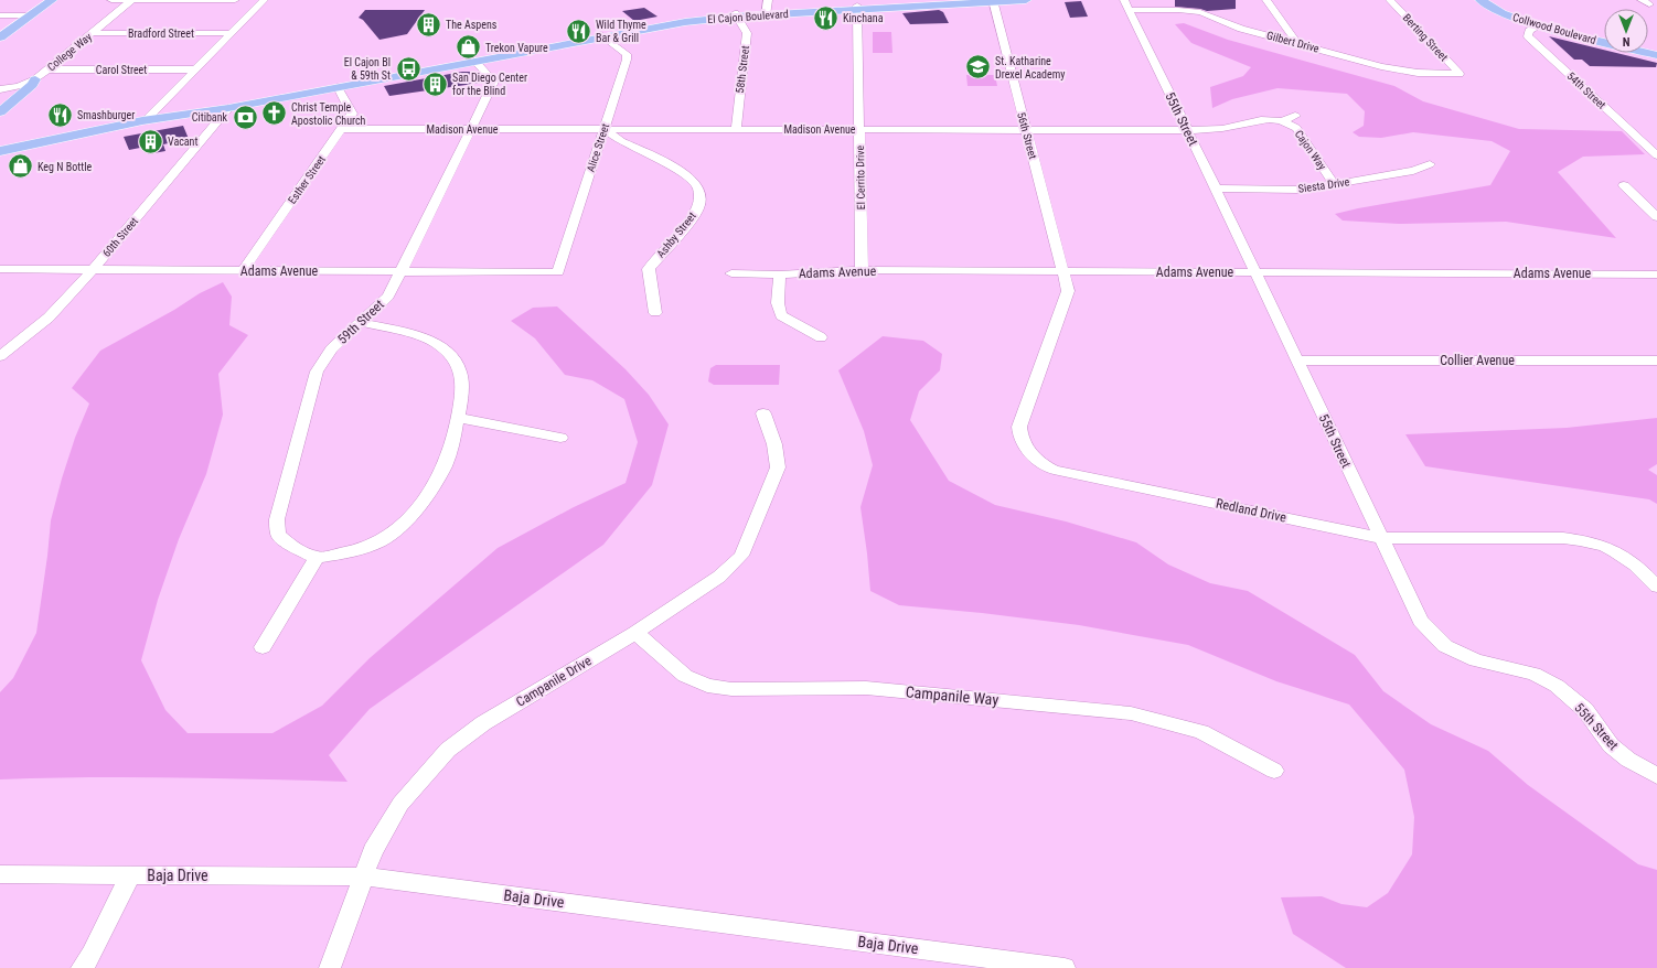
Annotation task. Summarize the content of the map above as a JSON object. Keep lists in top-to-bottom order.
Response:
{
  "streets": {
    "main road": ["El Cajon Boulevard", "Collwood Boulevard"],
    "street": [
      "Bradford Street",
      "Berting Street",
      "Gilbert Drive",
      "College Way",
      "Carol Street",
      "58th Street",
      "54th Street",
      "55th Street",
      "Madison Avenue",
      "56th Street",
      "Alice Street",
      "Cajon Way",
      "El Cerrito Drive",
      "Esther Street",
      "Siesta Drive",
      "Ashby Street",
      "60th Street",
      "Adams Avenue",
      "59th Street",
      "Collier Avenue",
      "Redland Drive",
      "Campanile Drive",
      "Campanile Way",
      "Baja Drive"
    ]
  },
  "crossings": [
    ["El Cajon Boulevard", "58th Street"],
    ["El Cajon Boulevard", "56th Street"],
    ["El Cajon Boulevard", "Alice Street"],
    ["El Cajon Boulevard", "El Cerrito Drive"],
    ["El Cajon Boulevard", "Esther Street"],
    ["El Cajon Boulevard", "60th Street"],
    ["El Cajon Boulevard", "59th Street"],
    ["Collwood Boulevard", "54th Street"],
    ["Bradford Street", "College Way"],
    ["Berting Street", "Gilbert Drive"],
    ["Gilbert Drive", "55th Street"],
    ["College Way", "Carol Street"],
    ["58th Street", "Madison Avenue"],
    ["55th Street", "Madison Avenue"],
    ["55th Street", "Siesta Drive"],
    ["55th Street", "Adams Avenue"],
    ["55th Street", "Collier Avenue"],
    ["55th Street", "Redland Drive"],
    ["Madison Avenue", "56th Street"],
    ["Madison Avenue", "Alice Street"],
    ["Madison Avenue", "Cajon Way"],
    ["Madison Avenue", "El Cerrito Drive"],
    ["Madison Avenue", "Esther Street"],
    ["Madison Avenue", "Ashby Street"],
    ["Madison Avenue", "59th Street"],
    ["56th Street", "Adams Avenue"],
    ["56th Street", "Redland Drive"],
    ["Alice Street", "Ashby Street"],
    ["Alice Street", "Adams Avenue"],
    ["Cajon Way", "Siesta Drive"],
    ["El Cerrito Drive", "Adams Avenue"],
    ["Esther Street", "Adams Avenue"],
    ["60th Street", "Adams Avenue"],
    ["Adams Avenue", "59th Street"],
    ["Adams Avenue", "Redland Drive"],
    ["Campanile Drive", "Campanile Way"],
    ["Campanile Drive", "Baja Drive"]
  ],
  "places": {
    "restaurant": ["Kinchana", "Wild Thyme Bar & Grill", "Smashburger"],
    "building": ["The Aspens", "San Diego Center for the Blind", "Vacant"],
    "shop": ["Trekon Vapure", "Keg N Bottle"],
    "school or university": ["St. Katharine Drexel Academy"],
    "bus stop": ["El Cajon Bl & 59th St"],
    "church": ["Christ Temple Apostolic Church"],
    "bank": ["Citibank"]
  },
  "north": "bottom"
}
